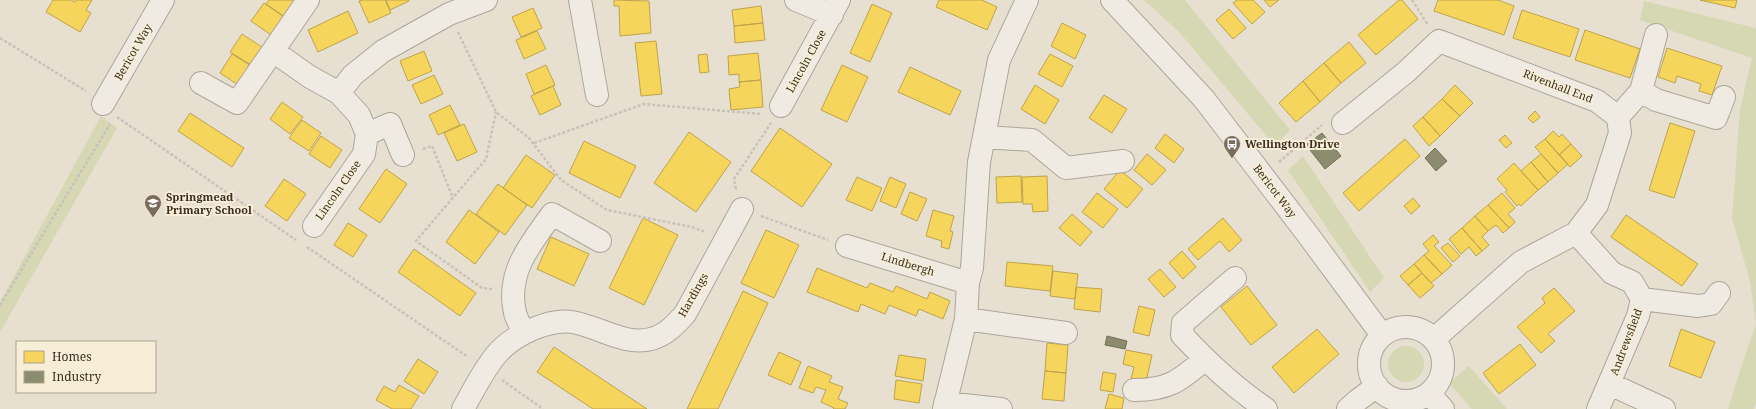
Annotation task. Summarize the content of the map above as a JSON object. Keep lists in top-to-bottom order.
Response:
{
  "streets": {
    "street": [
      "Bericot Way",
      "Lincoln Close",
      "Rivenhall End",
      "Lindbergh",
      "Hardings",
      "Andrewsfield"
    ]
  },
  "places": {
    "bus stop": ["Wellington Drive"],
    "school or university": ["Springmead Primary School"]
  },
  "legend": ["Homes", "Industry"]
}
